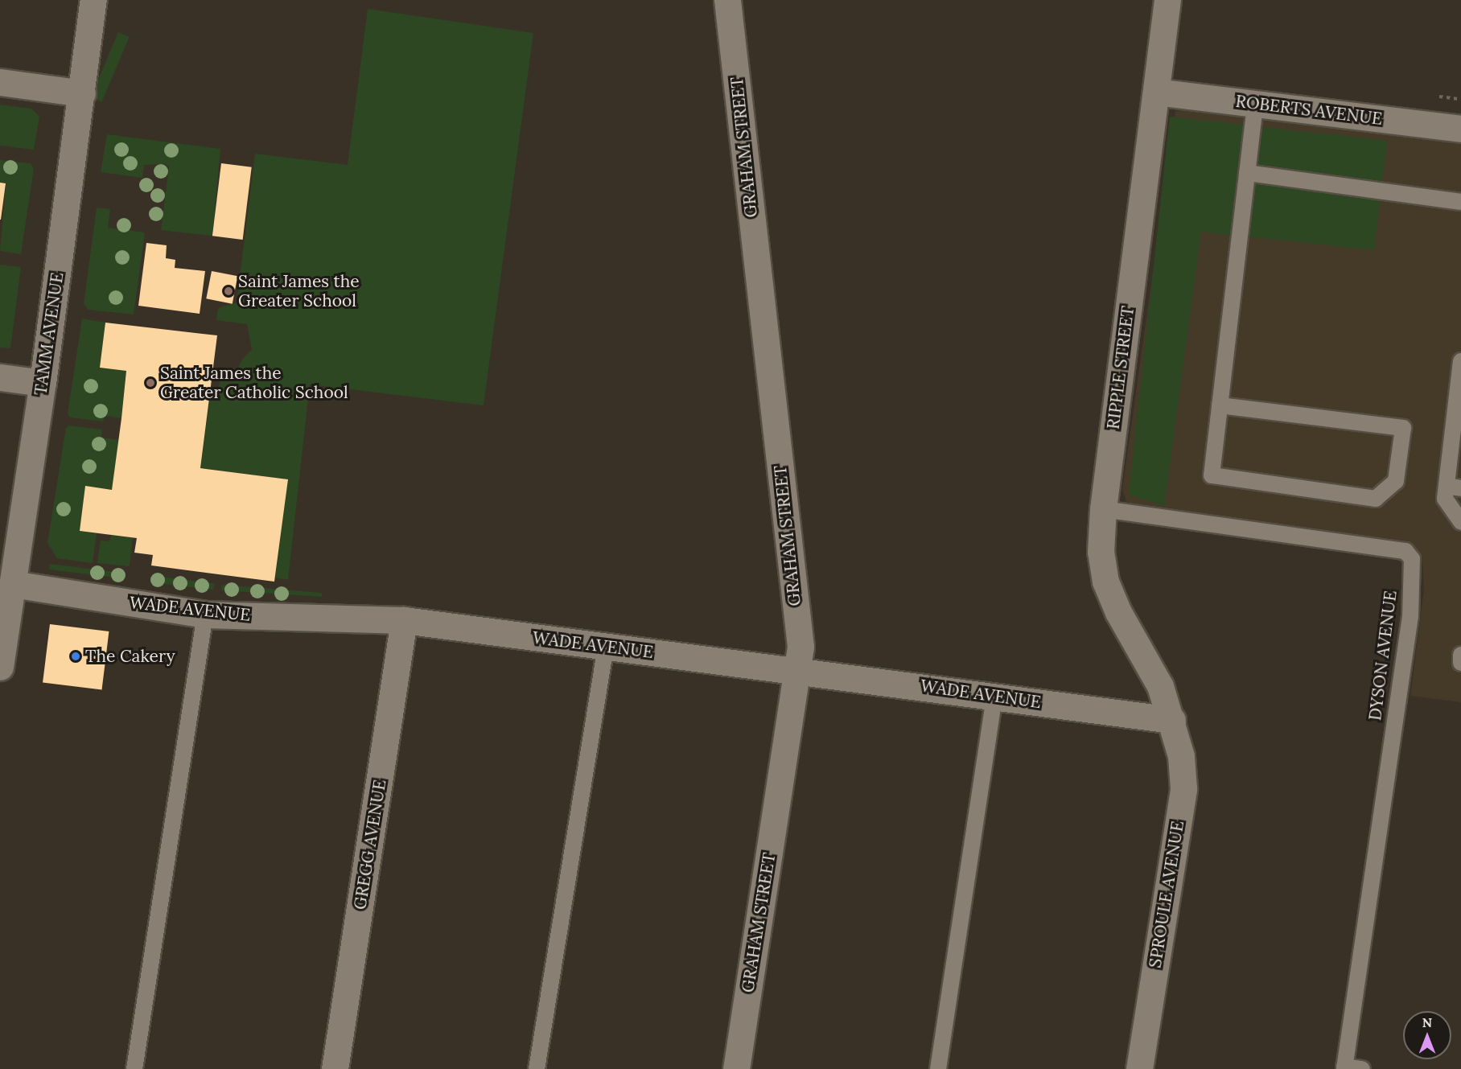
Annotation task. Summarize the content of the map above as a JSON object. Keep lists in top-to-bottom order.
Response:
{
  "streets": {
    "street": [
      "ROBERTS AVENUE",
      "GRAHAM STREET",
      "TAMM AVENUE",
      "RIPPLE STREET",
      "WADE AVENUE",
      "GREGG AVENUE",
      "SPROULE AVENUE"
    ],
    "lane": ["DYSON AVENUE"]
  },
  "crossings": [
    ["ROBERTS AVENUE", "RIPPLE STREET"],
    ["GRAHAM STREET", "WADE AVENUE"],
    ["TAMM AVENUE", "WADE AVENUE"],
    ["RIPPLE STREET", "WADE AVENUE"],
    ["RIPPLE STREET", "DYSON AVENUE"],
    ["RIPPLE STREET", "SPROULE AVENUE"],
    ["WADE AVENUE", "GREGG AVENUE"],
    ["WADE AVENUE", "SPROULE AVENUE"]
  ],
  "places": ["Saint James the Greater School", "Saint James the Greater Catholic School", "The Cakery"],
  "north": "top"
}
